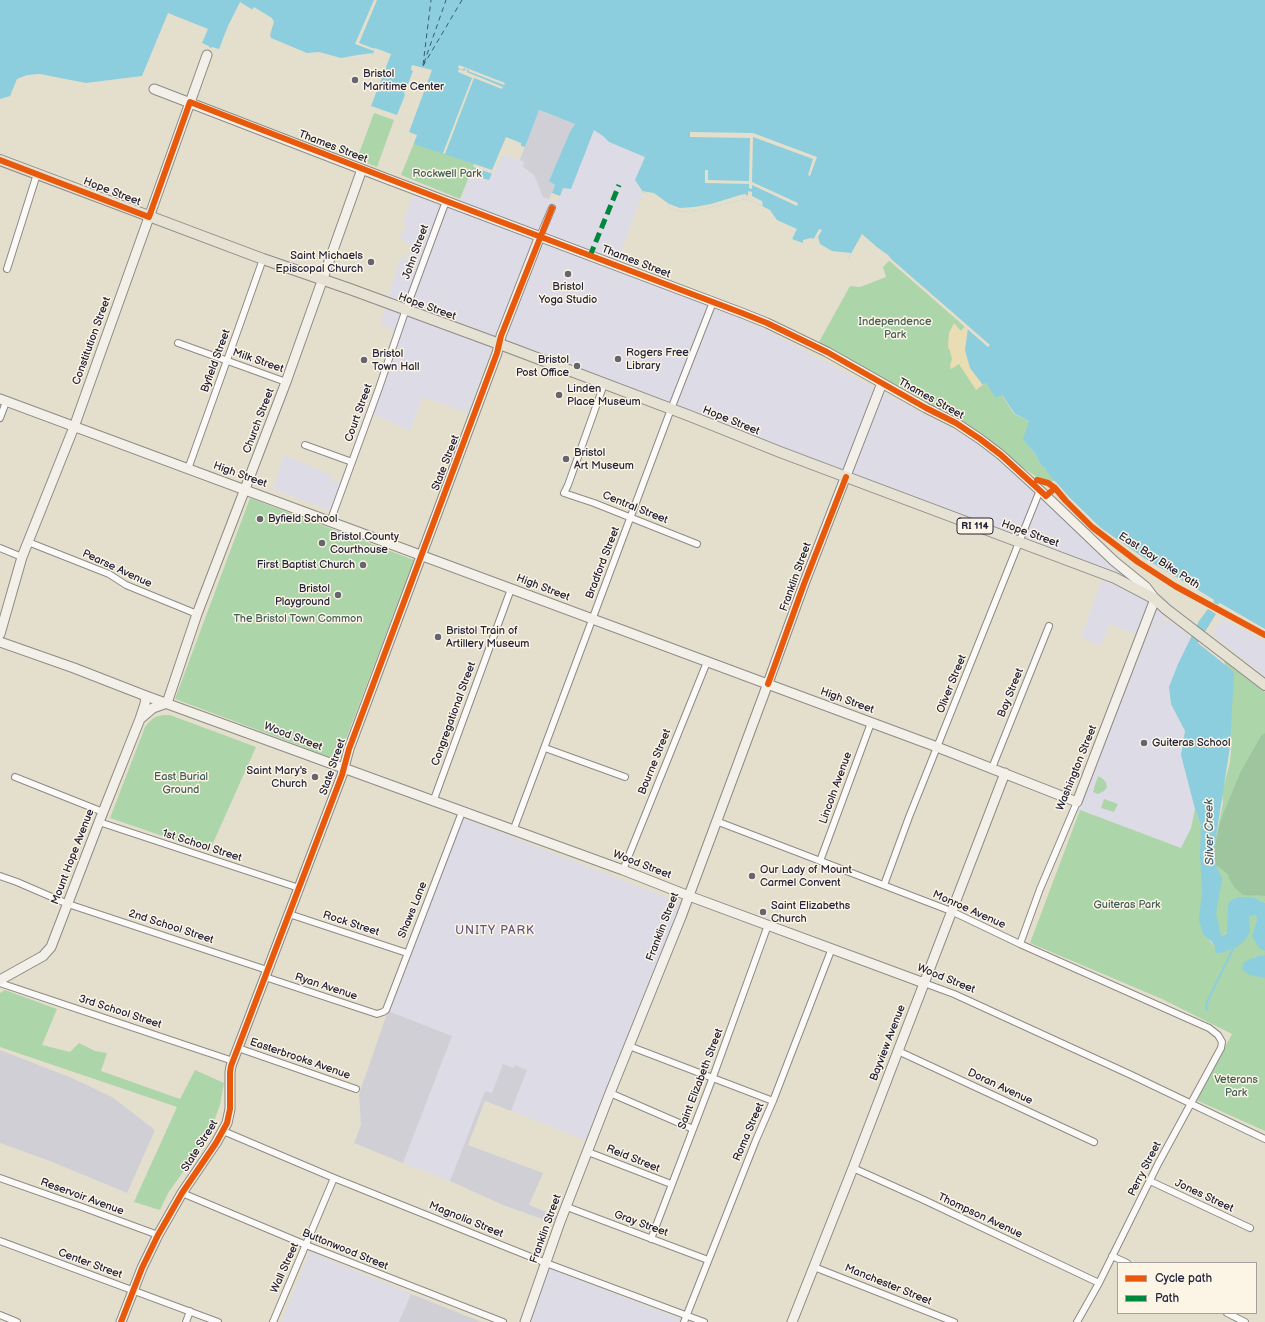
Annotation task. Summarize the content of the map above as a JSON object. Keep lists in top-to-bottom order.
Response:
{
  "streets": {
    "main road": ["Hope Street", "RI 114"],
    "street": [
      "Thames Street",
      "John Street",
      "Constitution Street",
      "Byfield Street",
      "Milk Street",
      "Court Street",
      "Church Street",
      "State Street",
      "High Street",
      "Central Street",
      "Bradford Street",
      "Pearse Avenue",
      "Franklin Street",
      "Oliver Street",
      "Bay Street",
      "Congregational Street",
      "Wood Street",
      "Bourne Street",
      "Washington Street",
      "Lincoln Avenue",
      "1st School Street",
      "Mount Hope Avenue",
      "Shaws Lane",
      "Monroe Avenue",
      "Rock Street",
      "2nd School Street",
      "Ryan Avenue",
      "3rd School Street",
      "Bayview Avenue",
      "Easterbrooks Avenue",
      "Saint Elizabeth Street",
      "Doran Avenue",
      "Roma Street",
      "Reid Street",
      "Perry Street",
      "Jones Street",
      "Reservoir Avenue",
      "Thompson Avenue",
      "Magnolia Street",
      "Gray Street",
      "Buttonwood Street",
      "Center Street",
      "Wall Street",
      "Manchester Street"
    ],
    "cycle path": ["East Bay Bike Path"]
  },
  "crossings": [
    ["Thames Street", "Hope Street"],
    ["Thames Street", "John Street"],
    ["Thames Street", "Constitution Street"],
    ["Thames Street", "Church Street"],
    ["Thames Street", "State Street"],
    ["Thames Street", "Bradford Street"],
    ["Thames Street", "Franklin Street"],
    ["Thames Street", "Oliver Street"],
    ["Thames Street", "Washington Street"],
    ["Hope Street", "John Street"],
    ["Hope Street", "Constitution Street"],
    ["Hope Street", "Byfield Street"],
    ["Hope Street", "Court Street"],
    ["Hope Street", "Church Street"],
    ["Hope Street", "State Street"],
    ["Hope Street", "Central Street"],
    ["Hope Street", "Bradford Street"],
    ["Hope Street", "Franklin Street"],
    ["Hope Street", "Oliver Street"],
    ["Hope Street", "Washington Street"],
    ["John Street", "Court Street"],
    ["Constitution Street", "High Street"],
    ["Constitution Street", "Pearse Avenue"],
    ["Byfield Street", "Milk Street"],
    ["Byfield Street", "High Street"],
    ["Milk Street", "Church Street"],
    ["Court Street", "High Street"],
    ["Church Street", "High Street"],
    ["Church Street", "Pearse Avenue"],
    ["Church Street", "Wood Street"],
    ["State Street", "High Street"],
    ["State Street", "Wood Street"],
    ["State Street", "1st School Street"],
    ["State Street", "Rock Street"],
    ["State Street", "2nd School Street"],
    ["State Street", "Ryan Avenue"],
    ["State Street", "3rd School Street"],
    ["State Street", "Easterbrooks Avenue"],
    ["State Street", "Reservoir Avenue"],
    ["State Street", "Magnolia Street"],
    ["State Street", "Buttonwood Street"],
    ["State Street", "Center Street"],
    ["High Street", "Bradford Street"],
    ["High Street", "Franklin Street"],
    ["High Street", "Oliver Street"],
    ["High Street", "Bay Street"],
    ["High Street", "Congregational Street"],
    ["High Street", "Bourne Street"],
    ["High Street", "Washington Street"],
    ["High Street", "Lincoln Avenue"],
    ["High Street", "Bayview Avenue"],
    ["Central Street", "Bradford Street"],
    ["Bradford Street", "Wood Street"],
    ["Franklin Street", "Wood Street"],
    ["Franklin Street", "Monroe Avenue"],
    ["Franklin Street", "Reid Street"],
    ["Franklin Street", "Magnolia Street"],
    ["Franklin Street", "Gray Street"],
    ["Oliver Street", "Monroe Avenue"],
    ["Congregational Street", "Wood Street"],
    ["Wood Street", "Bourne Street"],
    ["Wood Street", "Mount Hope Avenue"],
    ["Wood Street", "Shaws Lane"],
    ["Wood Street", "Bayview Avenue"],
    ["Wood Street", "Saint Elizabeth Street"],
    ["Wood Street", "Roma Street"],
    ["Wood Street", "Perry Street"],
    ["Washington Street", "Monroe Avenue"],
    ["Lincoln Avenue", "Monroe Avenue"],
    ["1st School Street", "Mount Hope Avenue"],
    ["Mount Hope Avenue", "2nd School Street"],
    ["Shaws Lane", "Rock Street"],
    ["Shaws Lane", "Ryan Avenue"],
    ["Monroe Avenue", "Bayview Avenue"],
    ["Monroe Avenue", "Perry Street"],
    ["2nd School Street", "Ryan Avenue"],
    ["Bayview Avenue", "Doran Avenue"],
    ["Bayview Avenue", "Thompson Avenue"],
    ["Bayview Avenue", "Manchester Street"],
    ["Saint Elizabeth Street", "Reid Street"],
    ["Saint Elizabeth Street", "Gray Street"],
    ["Roma Street", "Magnolia Street"],
    ["Roma Street", "Gray Street"],
    ["Perry Street", "Jones Street"],
    ["Perry Street", "Thompson Avenue"],
    ["Magnolia Street", "Wall Street"],
    ["Buttonwood Street", "Wall Street"]
  ],
  "districts": ["UNITY PARK"],
  "water": ["Silver Creek"],
  "parks": [
    "Rockwell Park",
    "Independence Park",
    "The Bristol Town Common",
    "East Burial Ground",
    "Guiteras Park",
    "Veterans Park"
  ],
  "places": [
    "Bristol Maritime Center",
    "Saint Michaels Episcopal Church",
    "Bristol Yoga Studio",
    "Rogers Free Library",
    "Bristol Town Hall",
    "Bristol Post Office",
    "Linden Place Museum",
    "Bristol Art Museum",
    "Byfield School",
    "Bristol County Courthouse",
    "First Baptist Church",
    "Bristol Playground",
    "Bristol Train of Artillery Museum",
    "Guiteras School",
    "Saint Mary's Church",
    "Our Lady of Mount Carmel Convent",
    "Saint Elizabeths Church"
  ],
  "legend": ["Cycle path", "Path"]
}
